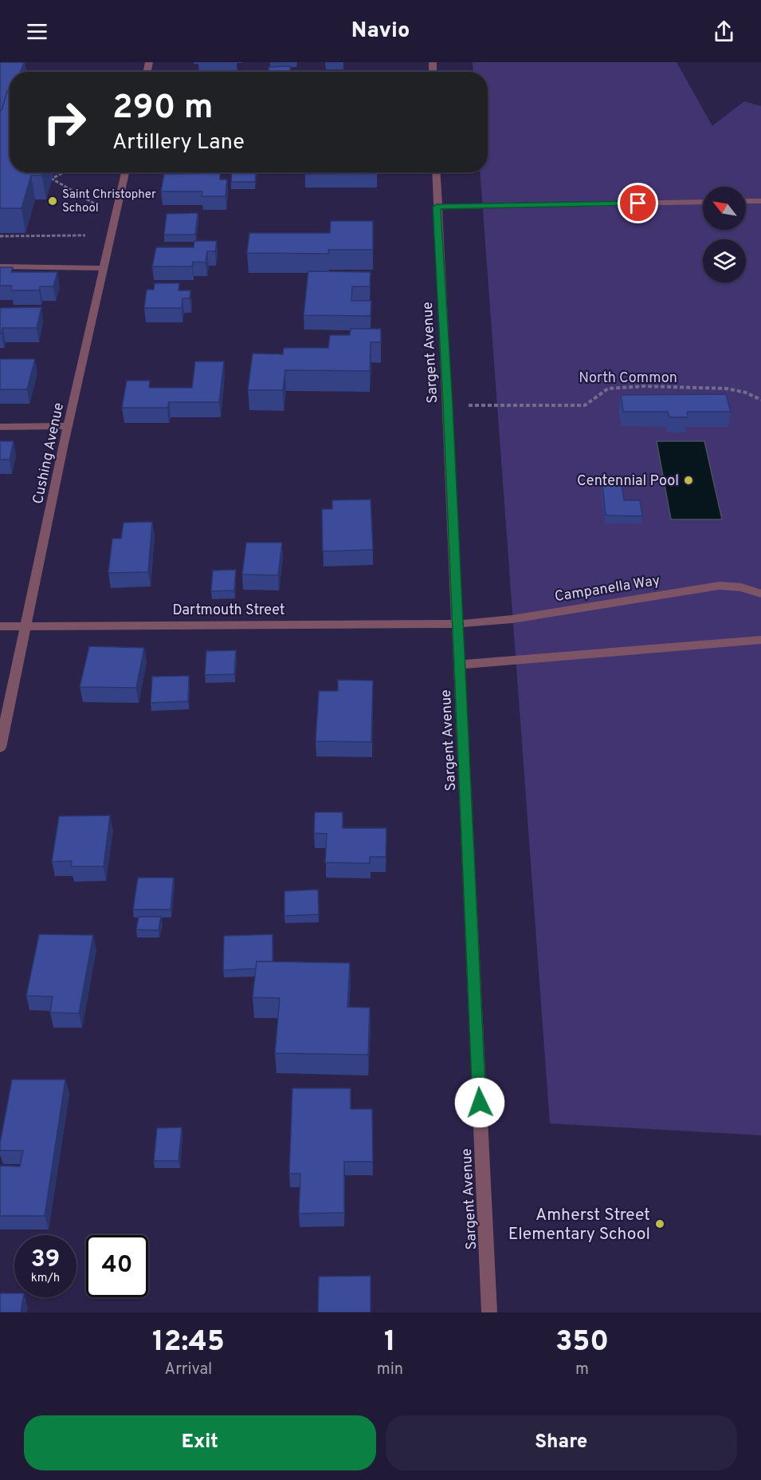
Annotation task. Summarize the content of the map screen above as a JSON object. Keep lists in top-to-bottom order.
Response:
{
  "streets": {
    "street": [
      "Sargent Avenue",
      "Cushing Avenue",
      "Campanella Way",
      "Dartmouth Street"
    ]
  },
  "crossings": [
    ["Sargent Avenue", "Campanella Way"],
    ["Sargent Avenue", "Dartmouth Street"],
    ["Cushing Avenue", "Dartmouth Street"],
    ["Campanella Way", "Dartmouth Street"]
  ],
  "parks": ["North Common"],
  "places": ["Saint Christopher School", "Centennial Pool", "Amherst Street Elementary School"],
  "north": "top left",
  "page": {
    "header": "Navio",
    "turn": ["290 m", "Artillery Lane"],
    "speed": "39 km/h",
    "limit": "40",
    "eta": [
      "12:45",
      "Arrival",
      "1",
      "min",
      "350",
      "m"
    ],
    "buttons": ["Exit", "Share"]
  }
}
